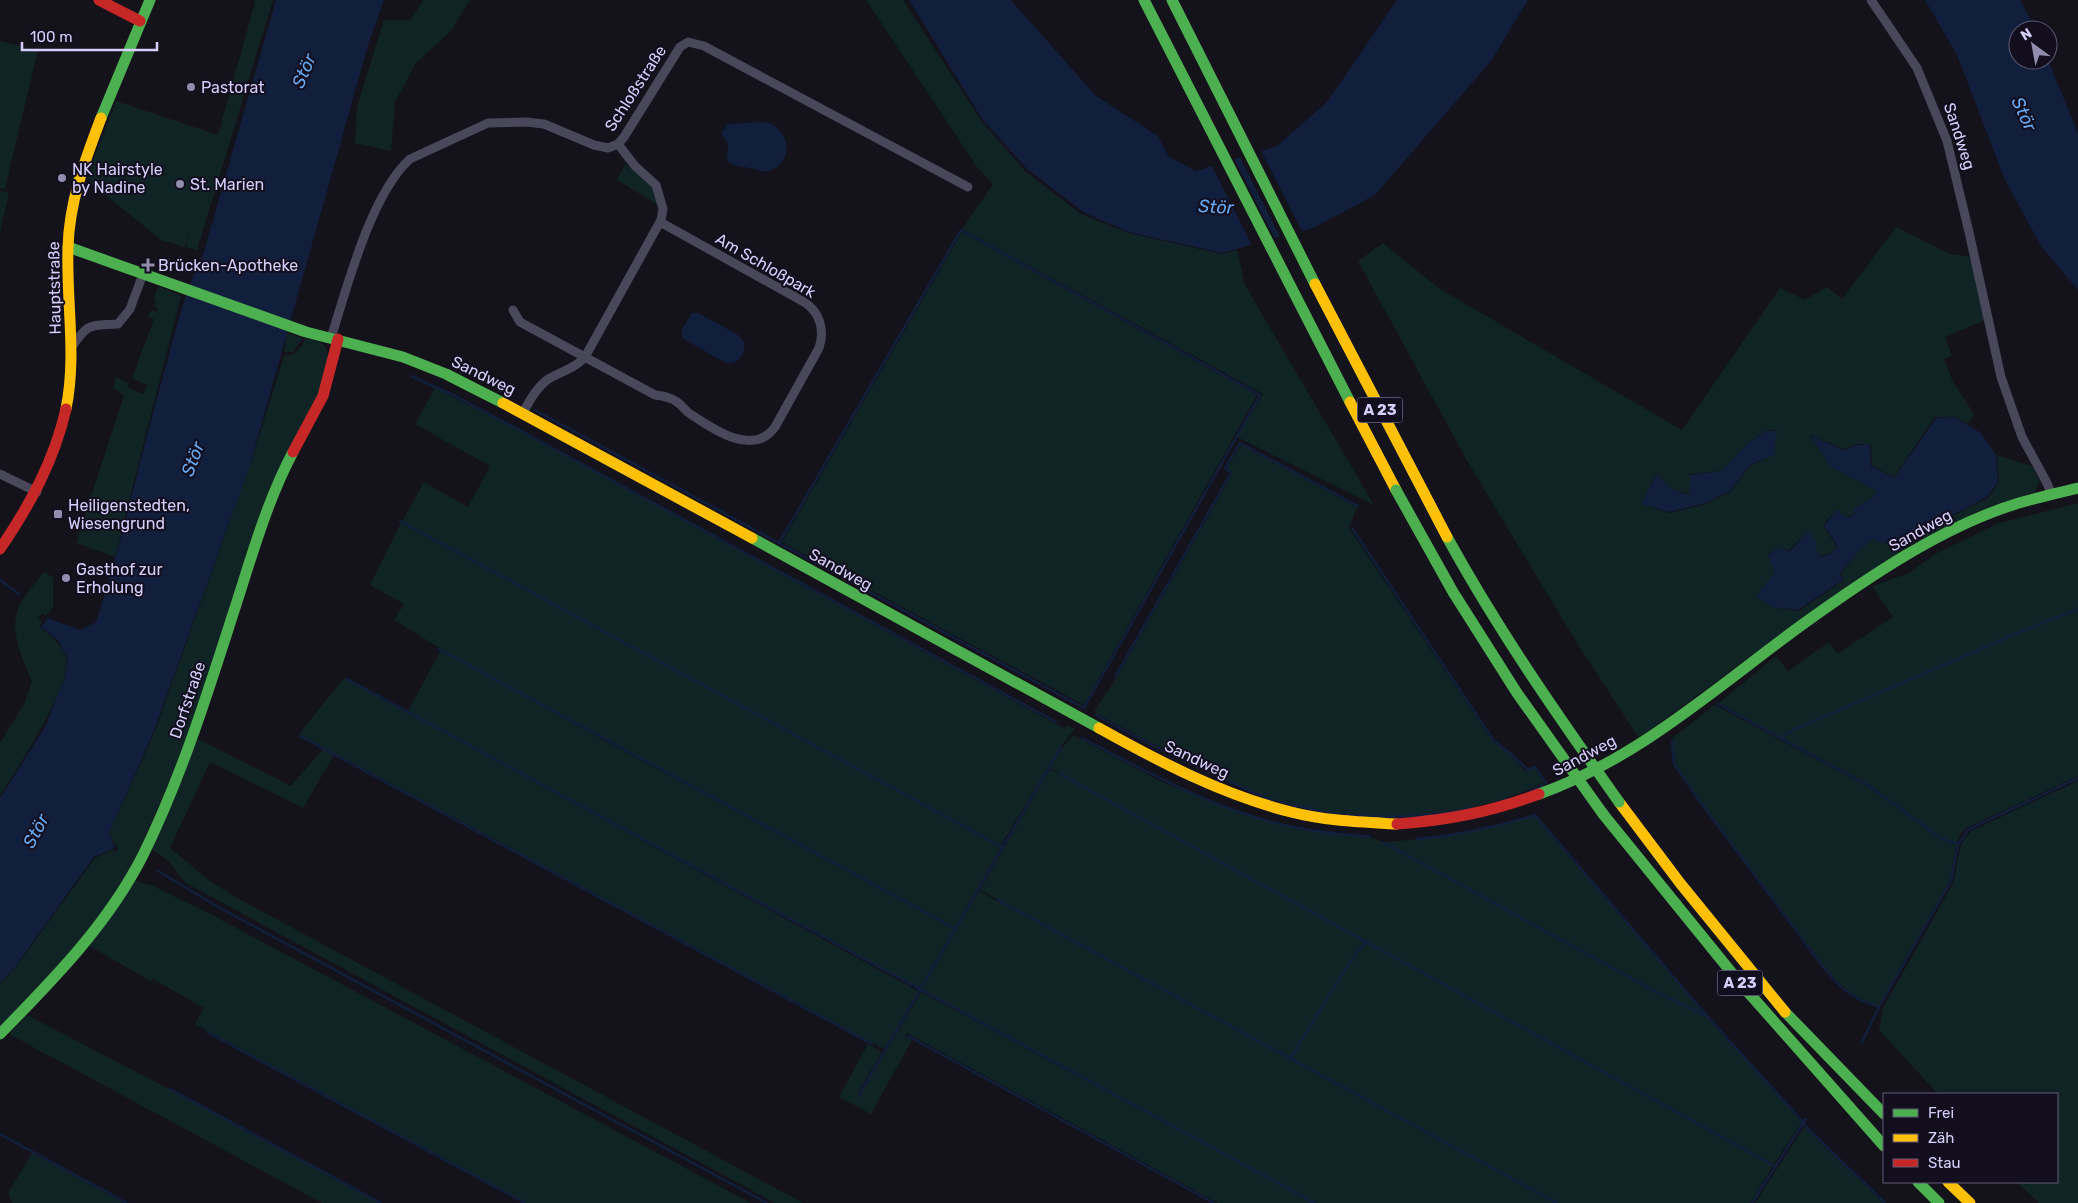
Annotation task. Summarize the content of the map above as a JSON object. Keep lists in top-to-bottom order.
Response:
{
  "streets": {
    "main road": [
      "Sandweg",
      "Hauptstraße",
      "A 23",
      "Dorfstraße"
    ],
    "street": ["Schloßstraße", "Am Schloßpark"]
  },
  "crossings": [
    ["Schloßstraße", "Sandweg"],
    ["Schloßstraße", "Dorfstraße"],
    ["Sandweg", "Hauptstraße"],
    ["Sandweg", "Dorfstraße"]
  ],
  "water": ["Stör"],
  "places": {
    "other": [
      "Pastorat",
      "NK Hairstyle by Nadine",
      "St. Marien",
      "Gasthof zur Erholung"
    ],
    "health": ["Brücken-Apotheke"],
    "transit": ["Heiligenstedten, Wiesengrund"]
  },
  "legend": ["Frei", "Zäh", "Stau"],
  "scale_bar": "100 m",
  "north": "top left"
}
